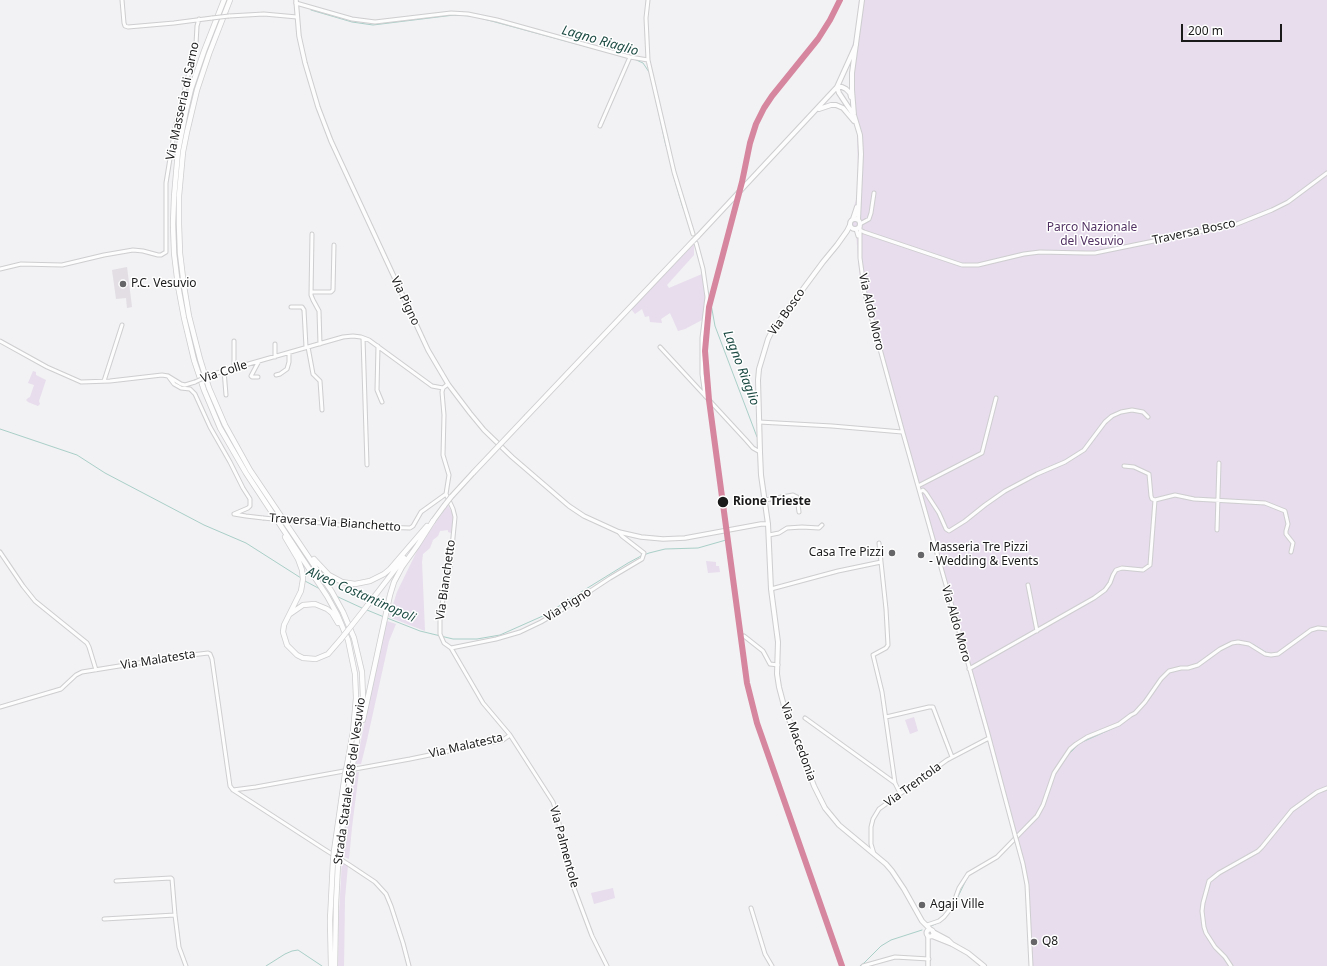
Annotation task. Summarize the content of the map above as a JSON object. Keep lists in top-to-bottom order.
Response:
{
  "streets": {
    "highway": ["Strada Statale 268 del Vesuvio"],
    "main road": ["Via Bosco", "Via Macedonia"],
    "street": [
      "Via Masseria di Sarno",
      "Traversa Bosco",
      "Via Pigno",
      "Via Aldo Moro",
      "Via Colle",
      "Traversa Via Bianchetto",
      "Via Bianchetto",
      "Via Malatesta",
      "Via Trentola",
      "Via Palmentole"
    ]
  },
  "crossings": [
    ["Traversa Bosco", "Via Bosco"],
    ["Traversa Bosco", "Via Aldo Moro"],
    ["Via Pigno", "Via Bosco"],
    ["Via Pigno", "Via Bianchetto"],
    ["Via Pigno", "Via Macedonia"],
    ["Via Bosco", "Via Aldo Moro"],
    ["Via Bosco", "Via Macedonia"],
    ["Via Aldo Moro", "Via Trentola"],
    ["Via Colle", "Traversa Via Bianchetto"],
    ["Via Colle", "Via Bianchetto"],
    ["Traversa Via Bianchetto", "Via Bianchetto"],
    ["Via Bianchetto", "Via Malatesta"],
    ["Via Bianchetto", "Via Palmentole"],
    ["Via Malatesta", "Via Palmentole"],
    ["Via Macedonia", "Via Trentola"]
  ],
  "water": ["Lagno Riaglio", "Alveo Costantinopoli"],
  "parks": ["Parco Nazionale del Vesuvio"],
  "places": [
    "P.C. Vesuvio",
    "Rione Trieste",
    "Casa Tre Pizzi",
    "Masseria Tre Pizzi - Wedding & Events",
    "Agaji Ville",
    "Q8"
  ],
  "scale_bar": "200 m"
}
